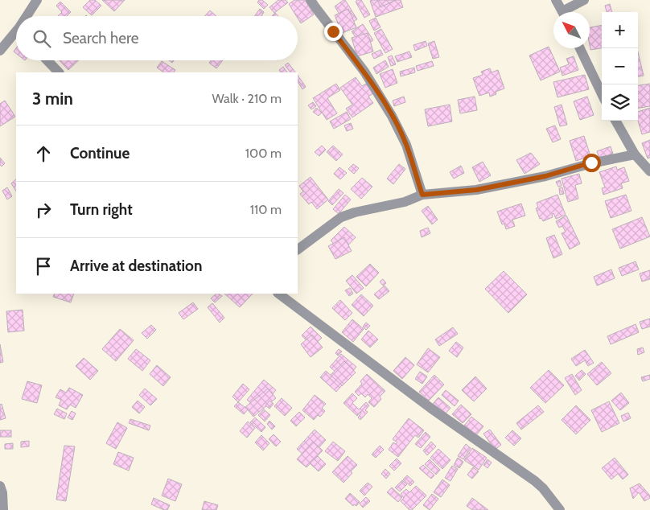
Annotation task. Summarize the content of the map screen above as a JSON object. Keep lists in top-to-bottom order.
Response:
{
  "north": "top left",
  "page": {
    "map_buttons": ["+", "−"],
    "search": "Search here",
    "heading": ["3 min", "Walk · 210 m"],
    "list": [
      ["Continue", "100 m"],
      ["Turn right", "110 m"],
      "Arrive at destination"
    ]
  }
}
